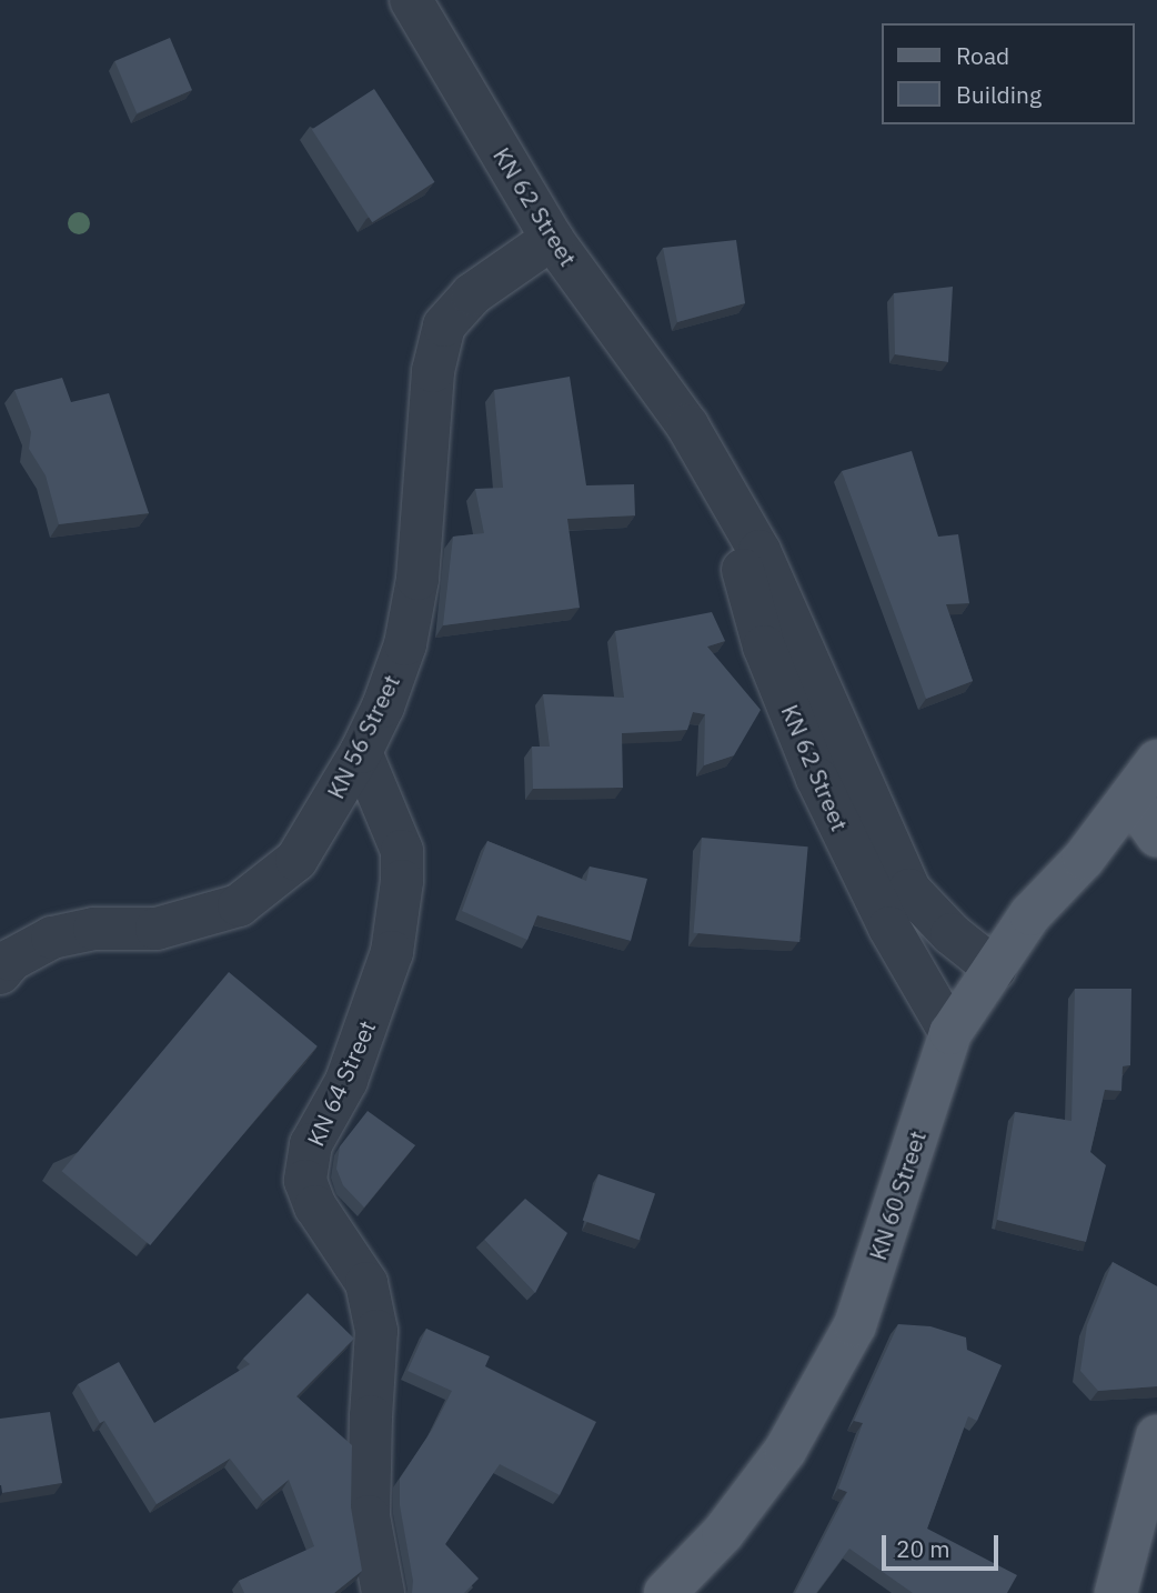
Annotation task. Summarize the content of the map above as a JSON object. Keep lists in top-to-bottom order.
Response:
{
  "streets": {
    "main road": ["KN 60 Street"],
    "street": ["KN 62 Street", "KN 56 Street", "KN 64 Street"]
  },
  "crossings": [
    ["KN 62 Street", "KN 56 Street"],
    ["KN 62 Street", "KN 60 Street"],
    ["KN 56 Street", "KN 64 Street"]
  ],
  "legend": ["Road", "Building"],
  "scale_bar": "20 m"
}
